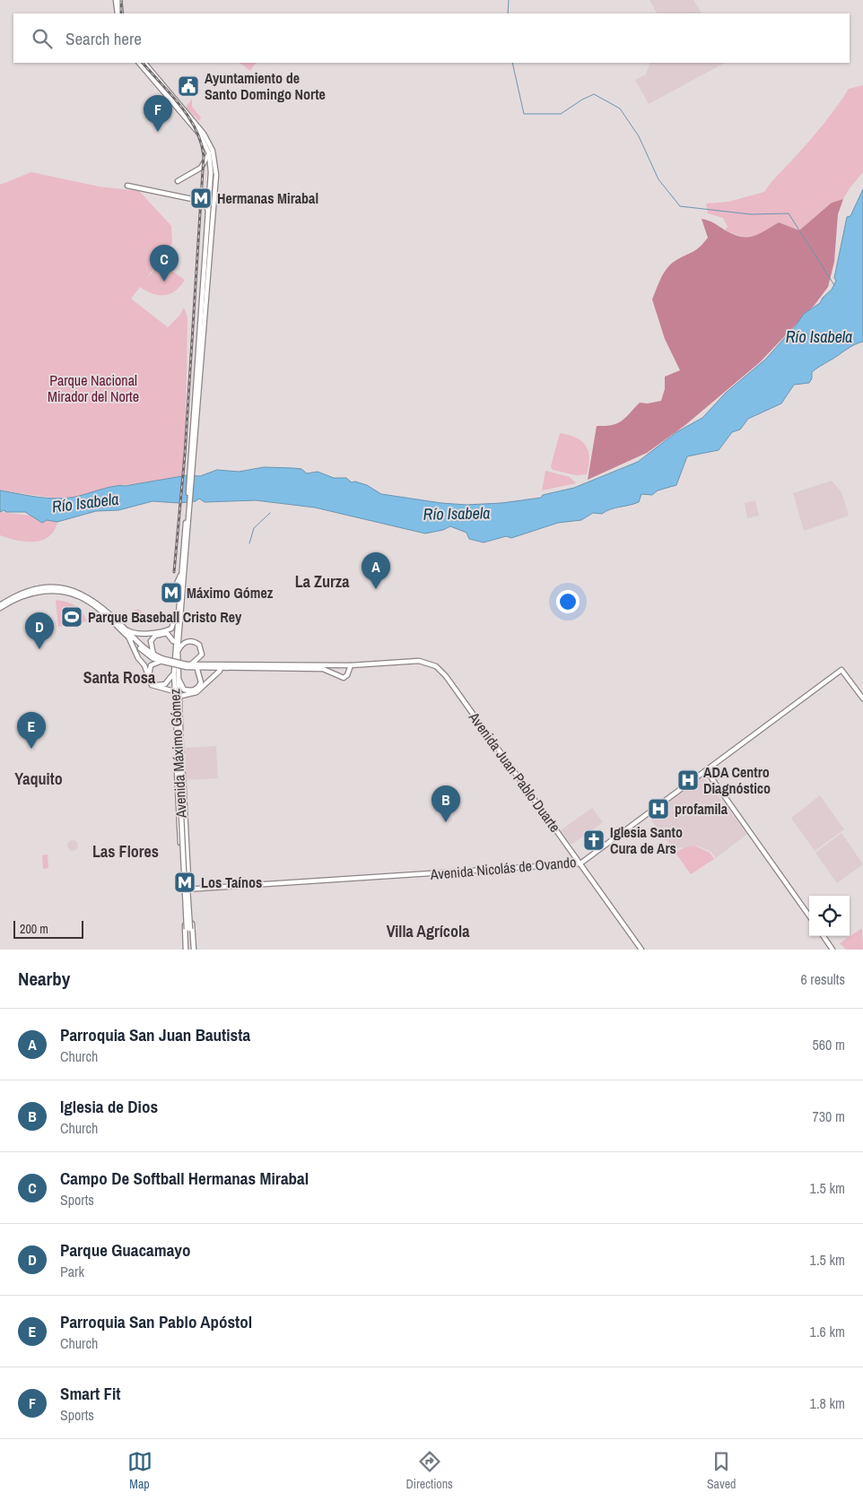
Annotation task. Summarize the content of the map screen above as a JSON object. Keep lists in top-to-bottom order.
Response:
{
  "streets": {
    "main road": ["Avenida Máximo Gómez", "Avenida Juan Pablo Duarte", "Avenida Nicolás de Ovando"]
  },
  "crossings": [
    ["Avenida Juan Pablo Duarte", "Avenida Nicolás de Ovando"]
  ],
  "districts": [
    "La Zurza",
    "Santa Rosa",
    "Yaquito",
    "Las Flores",
    "Villa Agrícola"
  ],
  "water": ["Río Isabela"],
  "parks": ["Parque Nacional Mirador del Norte"],
  "places": {
    "public building": ["Ayuntamiento de Santo Domingo Norte"],
    "metro station": ["Hermanas Mirabal", "Máximo Gómez", "Los Taínos"],
    "sports": ["Parque Baseball Cristo Rey"],
    "hospital": ["ADA Centro Diagnóstico", "profamila"],
    "church": ["Iglesia Santo Cura de Ars"]
  },
  "scale_bar": "200 m",
  "page": {
    "search": "Search here",
    "pins": [
      "F",
      "C",
      "A",
      "D",
      "E",
      "B"
    ],
    "scale": "200 m",
    "heading": ["Nearby", "6 results"],
    "list": [
      {
        "mark": "A",
        "name": "Parroquia San Juan Bautista",
        "note": "Church",
        "value": "560 m"
      },
      {
        "mark": "B",
        "name": "Iglesia de Dios",
        "note": "Church",
        "value": "730 m"
      },
      {
        "mark": "C",
        "name": "Campo De Softball Hermanas Mirabal",
        "note": "Sports",
        "value": "1.5 km"
      },
      {
        "mark": "D",
        "name": "Parque Guacamayo",
        "note": "Park",
        "value": "1.5 km"
      },
      {
        "mark": "E",
        "name": "Parroquia San Pablo Apóstol",
        "note": "Church",
        "value": "1.6 km"
      },
      {
        "mark": "F",
        "name": "Smart Fit",
        "note": "Sports",
        "value": "1.8 km"
      }
    ],
    "nav": ["Map", "Directions", "Saved"]
  }
}
